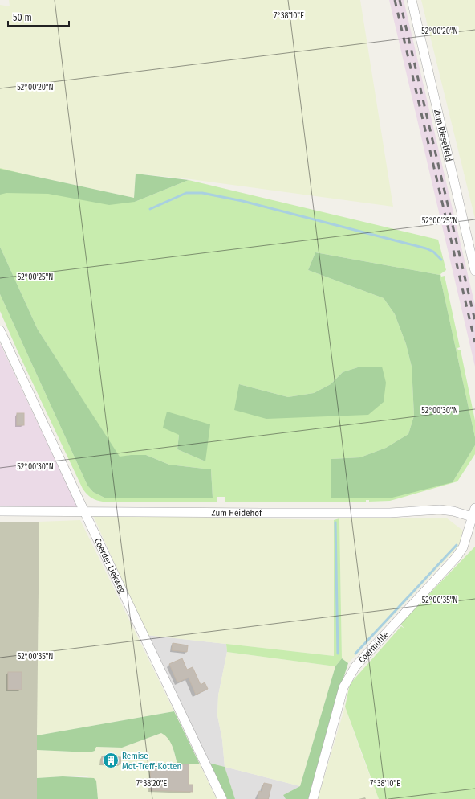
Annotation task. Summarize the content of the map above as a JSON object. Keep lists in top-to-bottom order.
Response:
{
  "streets": {
    "street": [
      "Zum Rieselfeld",
      "Zum Heidehof",
      "Coerder Liekweg",
      "Coermühle"
    ]
  },
  "crossings": [
    ["Zum Heidehof", "Coerder Liekweg"],
    ["Zum Heidehof", "Coermühle"]
  ],
  "places": {
    "building": ["Remise Mot-Treff-Kotten"]
  },
  "scale_bar": "50 m",
  "coordinates": [
    "7°38'10\"E",
    "52°00'20\"N",
    "52°00'25\"N",
    "52°00'30\"N",
    "52°00'35\"N",
    "7°38'20\"E"
  ]
}
